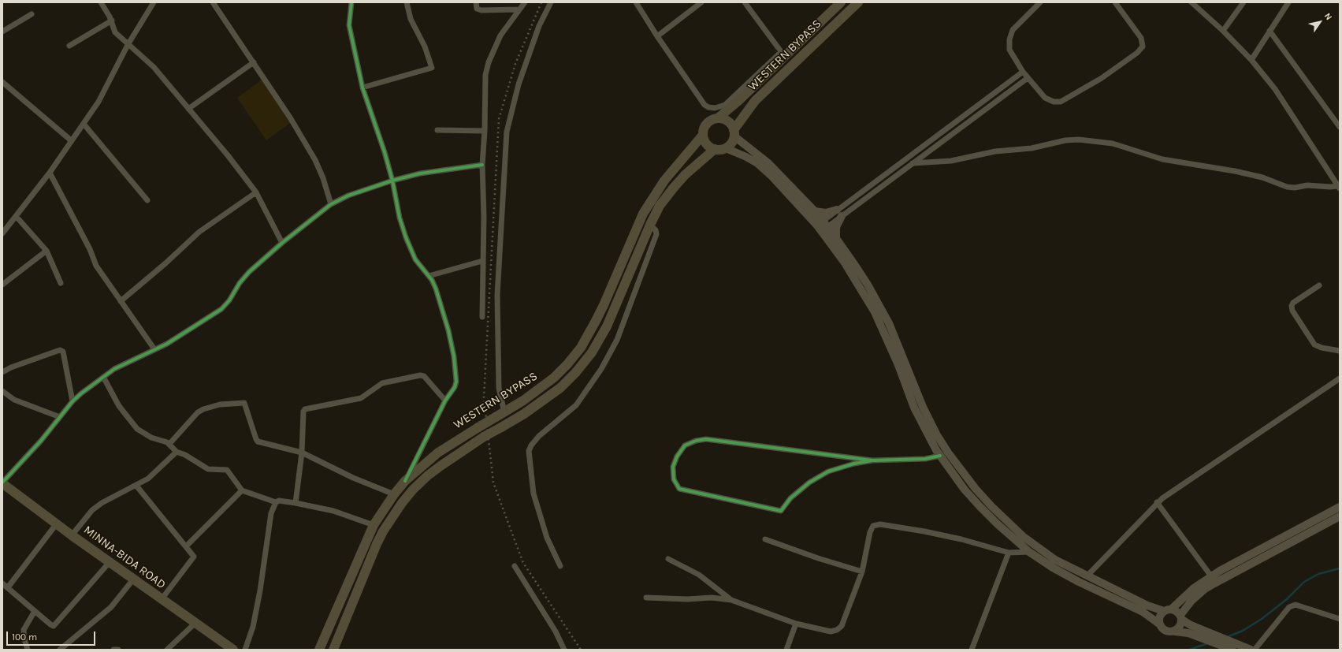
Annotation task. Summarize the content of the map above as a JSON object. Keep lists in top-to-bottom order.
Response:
{
  "streets": {
    "main road": ["WESTERN BYPASS", "MINNA-BIDA ROAD"]
  },
  "scale_bar": "100 m",
  "north": "top right"
}
